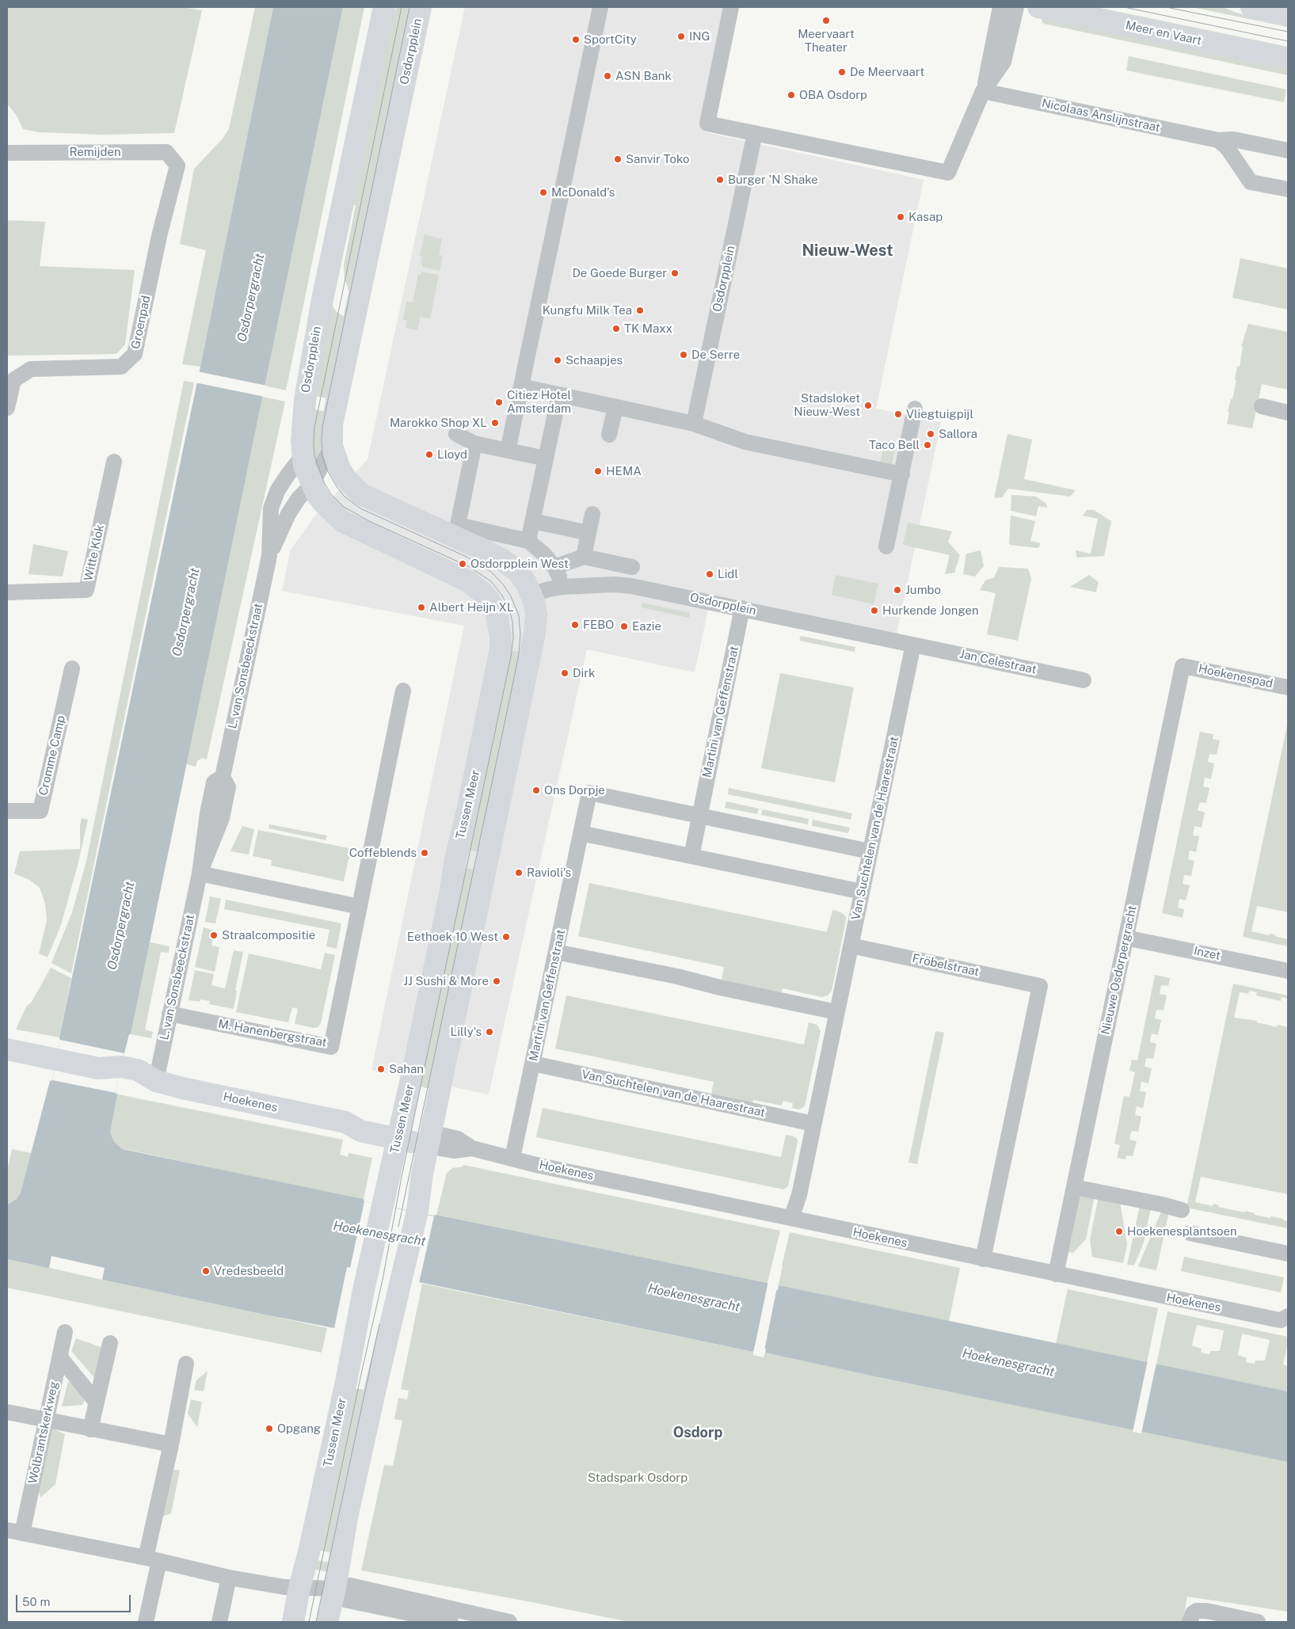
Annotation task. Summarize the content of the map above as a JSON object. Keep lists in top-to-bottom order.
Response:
{
  "streets": {
    "street": [
      "Meer en Vaart",
      "Osdorpplein",
      "Nicolaas Anslijnstraat",
      "Remijden",
      "Groenpad",
      "Witte Klok",
      "Jan Celestraat",
      "L. van Sonsbeeckstraat",
      "Hoekenespad",
      "Martini van Geffenstraat",
      "Cromme Camp",
      "Tussen Meer",
      "Van Suchtelen van de Haarestraat",
      "Inzet",
      "Fröbelstraat",
      "Nieuwe Osdorpergracht",
      "M. Hanenbergstraat",
      "Hoekenes",
      "Wolbrantskerkweg"
    ]
  },
  "crossings": [
    ["Osdorpplein", "Jan Celestraat"],
    ["Osdorpplein", "L. van Sonsbeeckstraat"],
    ["Osdorpplein", "Martini van Geffenstraat"],
    ["Osdorpplein", "Tussen Meer"],
    ["Osdorpplein", "Van Suchtelen van de Haarestraat"],
    ["Remijden", "Groenpad"],
    ["Jan Celestraat", "Van Suchtelen van de Haarestraat"],
    ["L. van Sonsbeeckstraat", "M. Hanenbergstraat"],
    ["L. van Sonsbeeckstraat", "Hoekenes"],
    ["Hoekenespad", "Nieuwe Osdorpergracht"],
    ["Martini van Geffenstraat", "Van Suchtelen van de Haarestraat"],
    ["Martini van Geffenstraat", "Hoekenes"],
    ["Tussen Meer", "Hoekenes"],
    ["Tussen Meer", "Wolbrantskerkweg"],
    ["Van Suchtelen van de Haarestraat", "Fröbelstraat"],
    ["Van Suchtelen van de Haarestraat", "Hoekenes"],
    ["Inzet", "Nieuwe Osdorpergracht"],
    ["Fröbelstraat", "Hoekenes"],
    ["Nieuwe Osdorpergracht", "Hoekenes"]
  ],
  "districts": ["Nieuw-West", "Osdorp"],
  "water": ["Osdorpergracht", "Hoekenesgracht"],
  "parks": ["Stadspark Osdorp"],
  "places": [
    "Meervaart Theater",
    "ING",
    "SportCity",
    "De Meervaart",
    "ASN Bank",
    "OBA Osdorp",
    "Sanvir Toko",
    "Burger 'N Shake",
    "McDonald's",
    "Kasap",
    "De Goede Burger",
    "Kungfu Milk Tea",
    "TK Maxx",
    "De Serre",
    "Schaapjes",
    "Citiez Hotel Amsterdam",
    "Stadsloket Nieuw-West",
    "Vliegtuigpijl",
    "Marokko Shop XL",
    "Sallora",
    "Taco Bell",
    "Lloyd",
    "HEMA",
    "Osdorpplein West",
    "Lidl",
    "Jumbo",
    "Albert Heijn XL",
    "Hurkende Jongen",
    "FEBO",
    "Eazie",
    "Dirk",
    "Ons Dorpje",
    "Coffeblends",
    "Ravioli's",
    "Straalcompositie",
    "Eethoek 10 West",
    "JJ Sushi & More",
    "Lilly's",
    "Sahan",
    "Hoekenesplantsoen",
    "Vredesbeeld",
    "Opgang"
  ],
  "scale_bar": "50 m"
}
